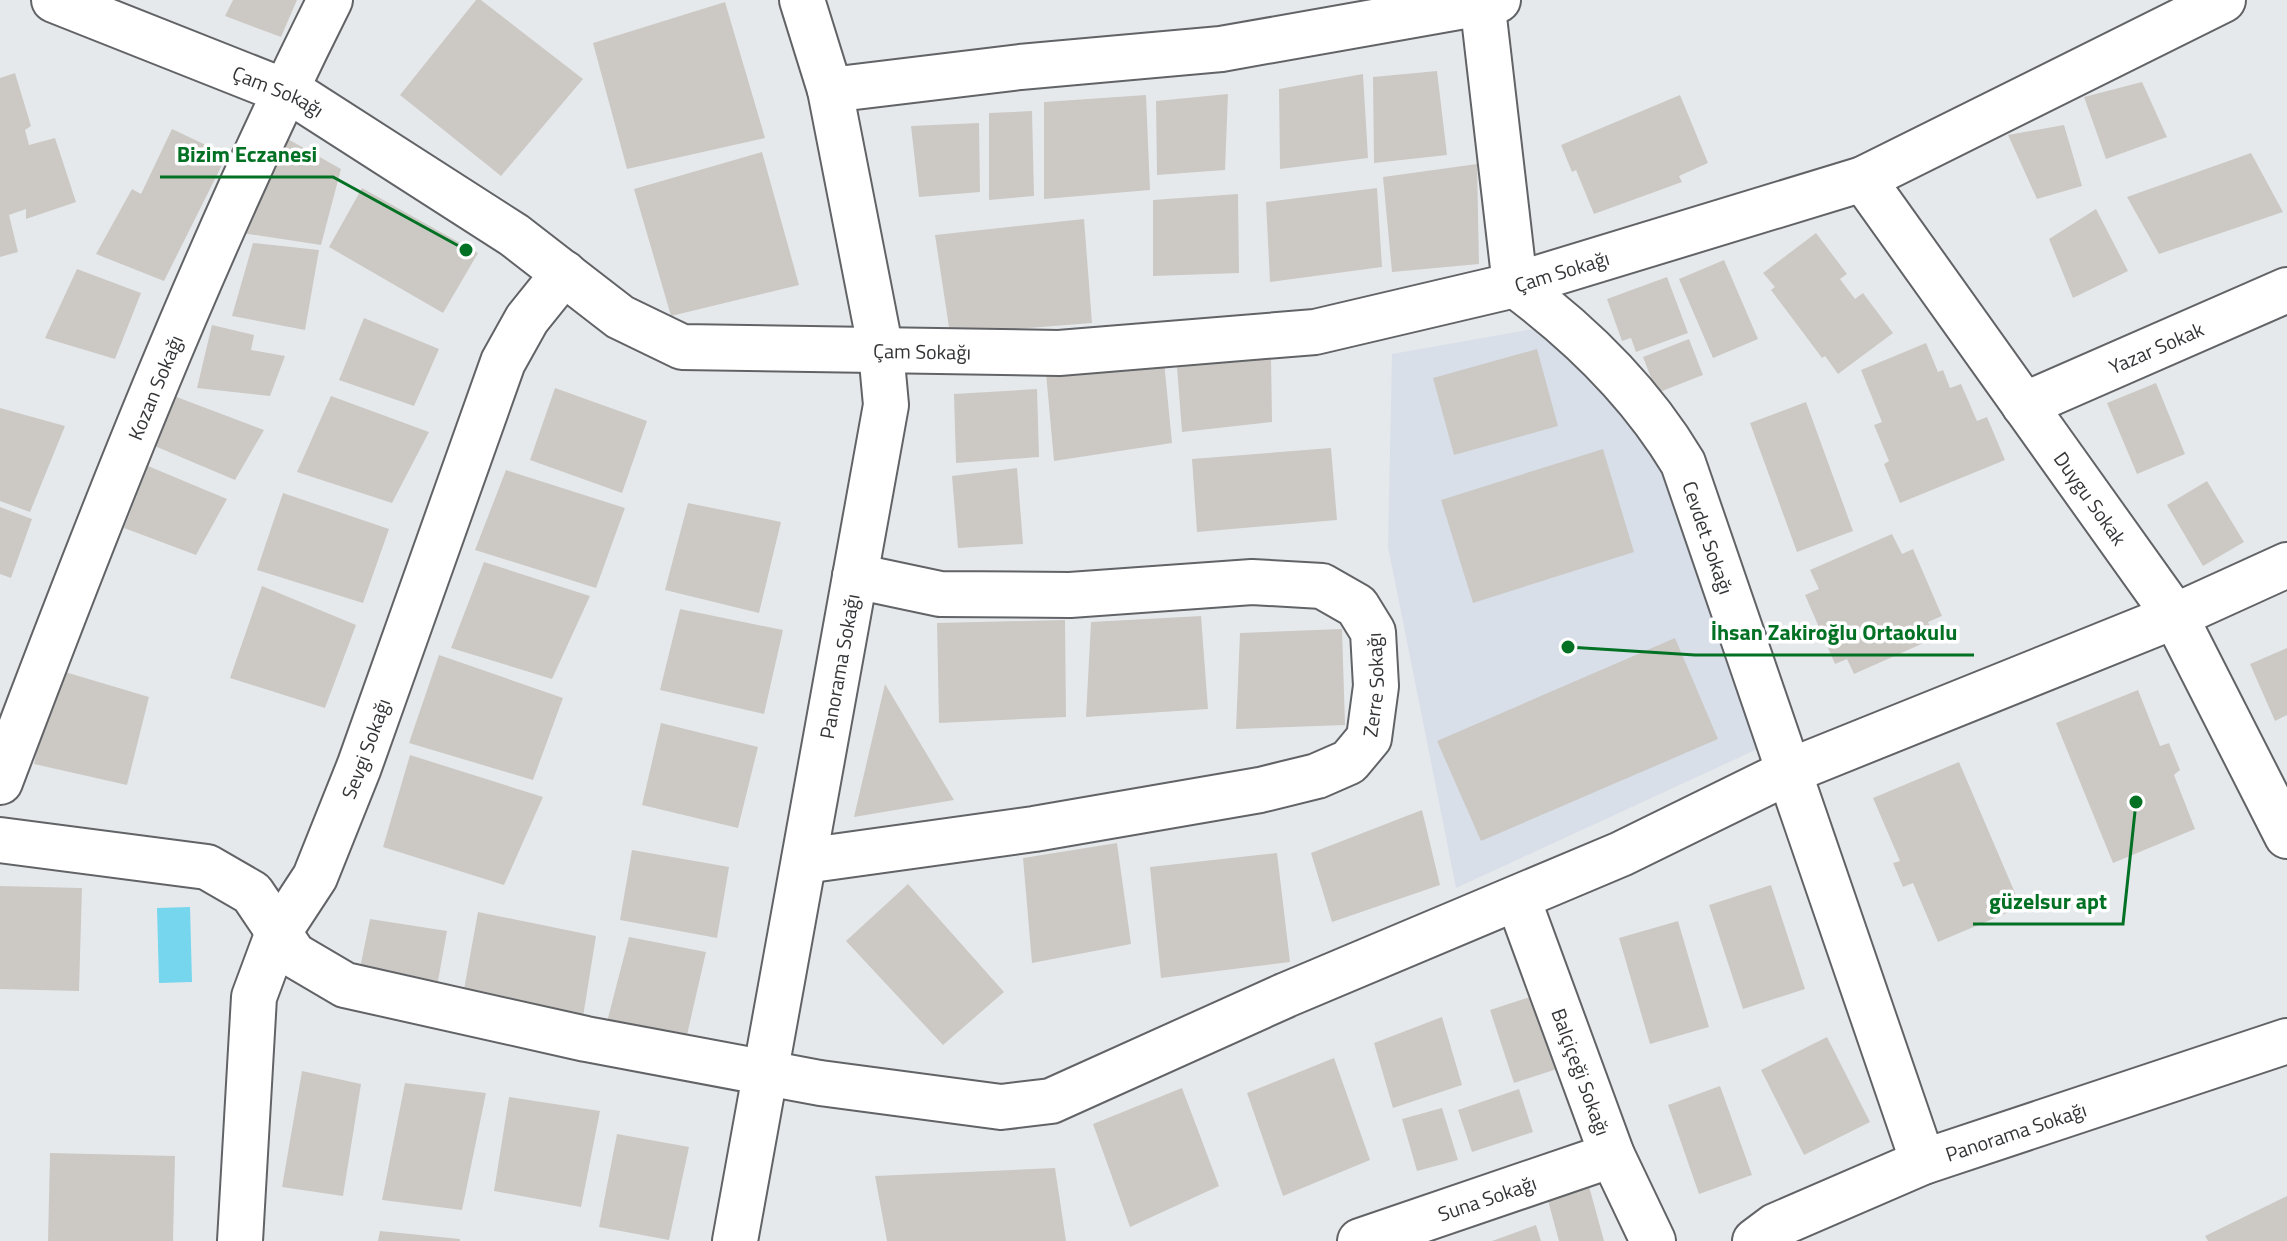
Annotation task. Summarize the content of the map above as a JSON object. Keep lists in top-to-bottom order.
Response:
{
  "streets": {
    "street": [
      "Çam Sokağı",
      "Yazar Sokak",
      "Kozan Sokağı",
      "Duygu Sokak",
      "Cevdet Sokağı",
      "Panorama Sokağı",
      "Zerre Sokağı",
      "Sevgi Sokağı",
      "Balçiçeği Sokağı",
      "Suna Sokağı"
    ]
  },
  "crossings": [
    ["Çam Sokağı", "Kozan Sokağı"],
    ["Çam Sokağı", "Duygu Sokak"],
    ["Çam Sokağı", "Cevdet Sokağı"],
    ["Çam Sokağı", "Panorama Sokağı"],
    ["Çam Sokağı", "Sevgi Sokağı"],
    ["Yazar Sokak", "Duygu Sokak"],
    ["Cevdet Sokağı", "Panorama Sokağı"],
    ["Panorama Sokağı", "Zerre Sokağı"],
    ["Balçiçeği Sokağı", "Suna Sokağı"]
  ],
  "places": ["Bizim Eczanesi", "İhsan Zakiroğlu Ortaokulu", "güzelsur apt"]
}
